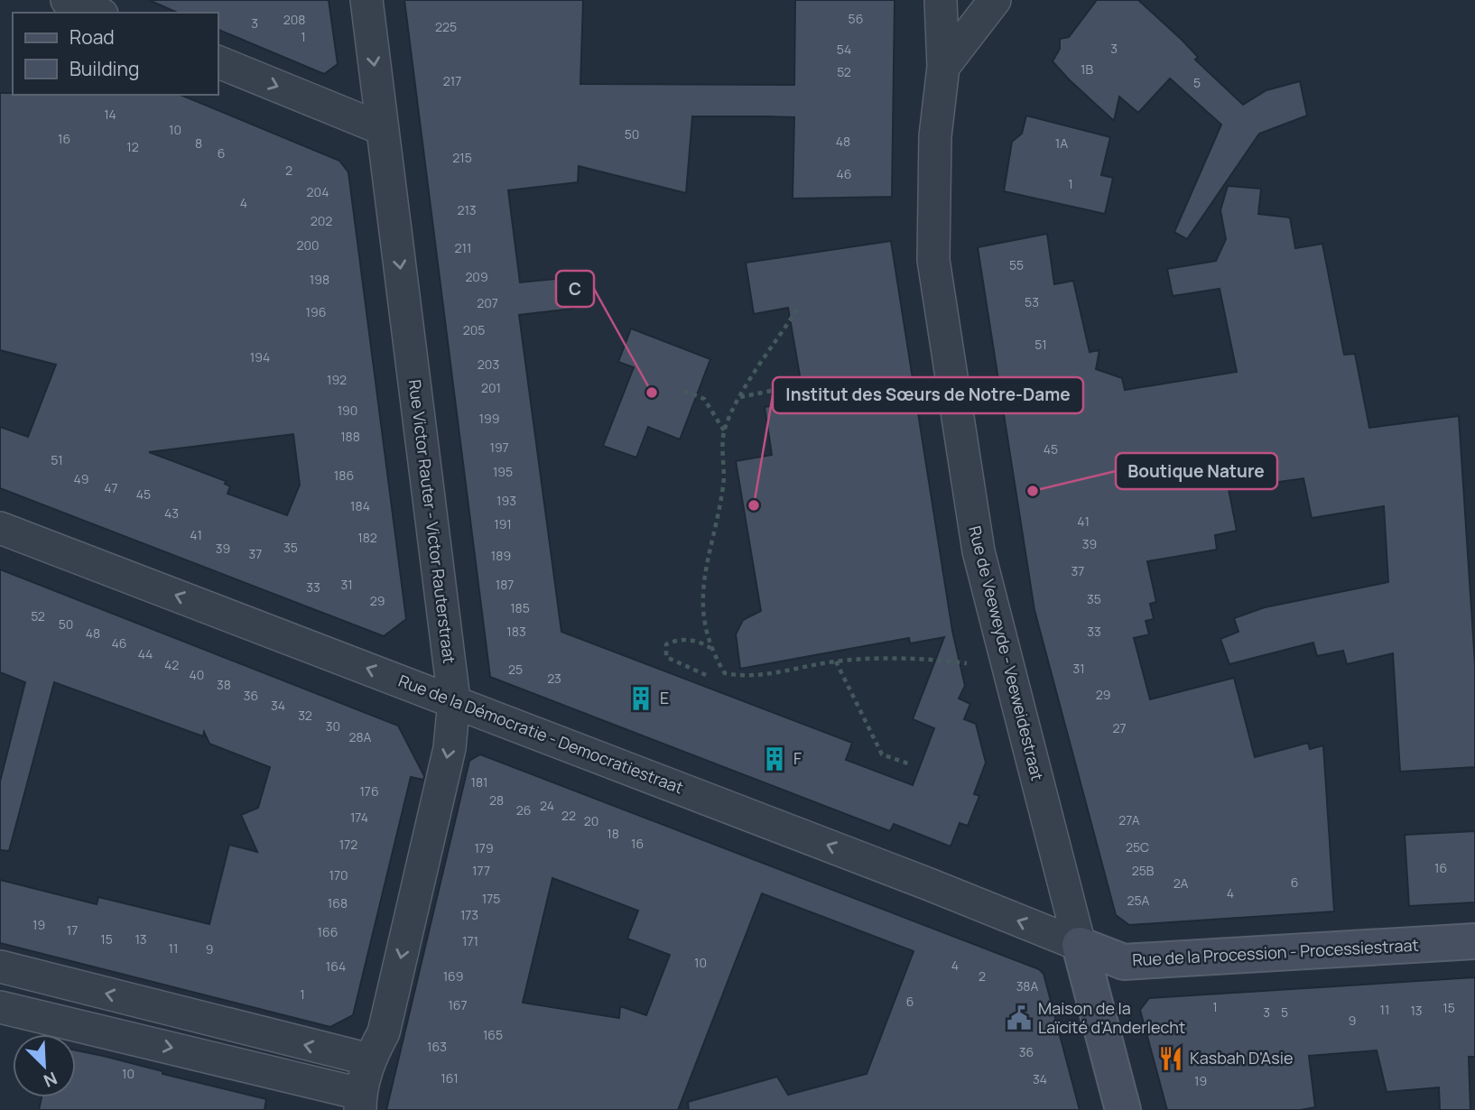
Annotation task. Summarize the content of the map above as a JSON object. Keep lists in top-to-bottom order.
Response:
{
  "streets": {
    "street": [
      "Rue Victor Rauter - Victor Rauterstraat",
      "Rue de Veeweyde - Veeweidestraat",
      "Rue de la Démocratie - Democratiestraat",
      "Rue de la Procession - Processiestraat"
    ]
  },
  "crossings": [
    ["Rue Victor Rauter - Victor Rauterstraat", "Rue de la Démocratie - Democratiestraat"],
    ["Rue de Veeweyde - Veeweidestraat", "Rue de la Démocratie - Democratiestraat"],
    ["Rue de Veeweyde - Veeweidestraat", "Rue de la Procession - Processiestraat"],
    ["Rue de la Démocratie - Democratiestraat", "Rue de la Procession - Processiestraat"]
  ],
  "one_way": ["Rue Victor Rauter - Victor Rauterstraat", "Rue de la Démocratie - Democratiestraat"],
  "places": {
    "other": ["C", "Boutique Nature", "Institut des Sœurs de Notre-Dame"],
    "building": ["E", "F"],
    "public building": ["Maison de la Laïcité d'Anderlecht"],
    "restaurant": ["Kasbah D'Asie"]
  },
  "house_numbers": [
    "56",
    "208",
    "3",
    "225",
    "1",
    "3",
    "54",
    "1B",
    "52",
    "217",
    "5",
    "14",
    "10",
    "50",
    "16",
    "48",
    "8",
    "1A",
    "12",
    "6",
    "215",
    "2",
    "46",
    "1",
    "204",
    "4",
    "213",
    "202",
    "200",
    "211",
    "55",
    "209",
    "198",
    "53",
    "207",
    "196",
    "205",
    "51",
    "194",
    "203",
    "192",
    "201",
    "190",
    "199",
    "188",
    "197",
    "45",
    "51",
    "195",
    "186",
    "49",
    "47",
    "45",
    "193",
    "184",
    "43",
    "41",
    "191",
    "41",
    "182",
    "39",
    "35",
    "39",
    "37",
    "189",
    "37",
    "31",
    "187",
    "33",
    "35",
    "29",
    "185",
    "52",
    "50",
    "183",
    "33",
    "48",
    "46",
    "44",
    "42",
    "31",
    "25",
    "40",
    "23",
    "38",
    "29",
    "36",
    "34",
    "32",
    "30",
    "27",
    "28A",
    "181",
    "176",
    "28",
    "24",
    "26",
    "22",
    "174",
    "27A",
    "20",
    "18",
    "16",
    "172",
    "25C",
    "179",
    "16",
    "177",
    "25B",
    "170",
    "6",
    "2A",
    "4",
    "175",
    "25A",
    "168",
    "173",
    "19",
    "17",
    "166",
    "15",
    "13",
    "171",
    "11",
    "9",
    "10",
    "4",
    "164",
    "169",
    "2",
    "38A",
    "1",
    "6",
    "167",
    "1",
    "15",
    "11",
    "13",
    "3",
    "5",
    "9",
    "165",
    "163",
    "36",
    "10",
    "161",
    "34",
    "19"
  ],
  "legend": ["Road", "Building"],
  "north": "bottom right"
}
